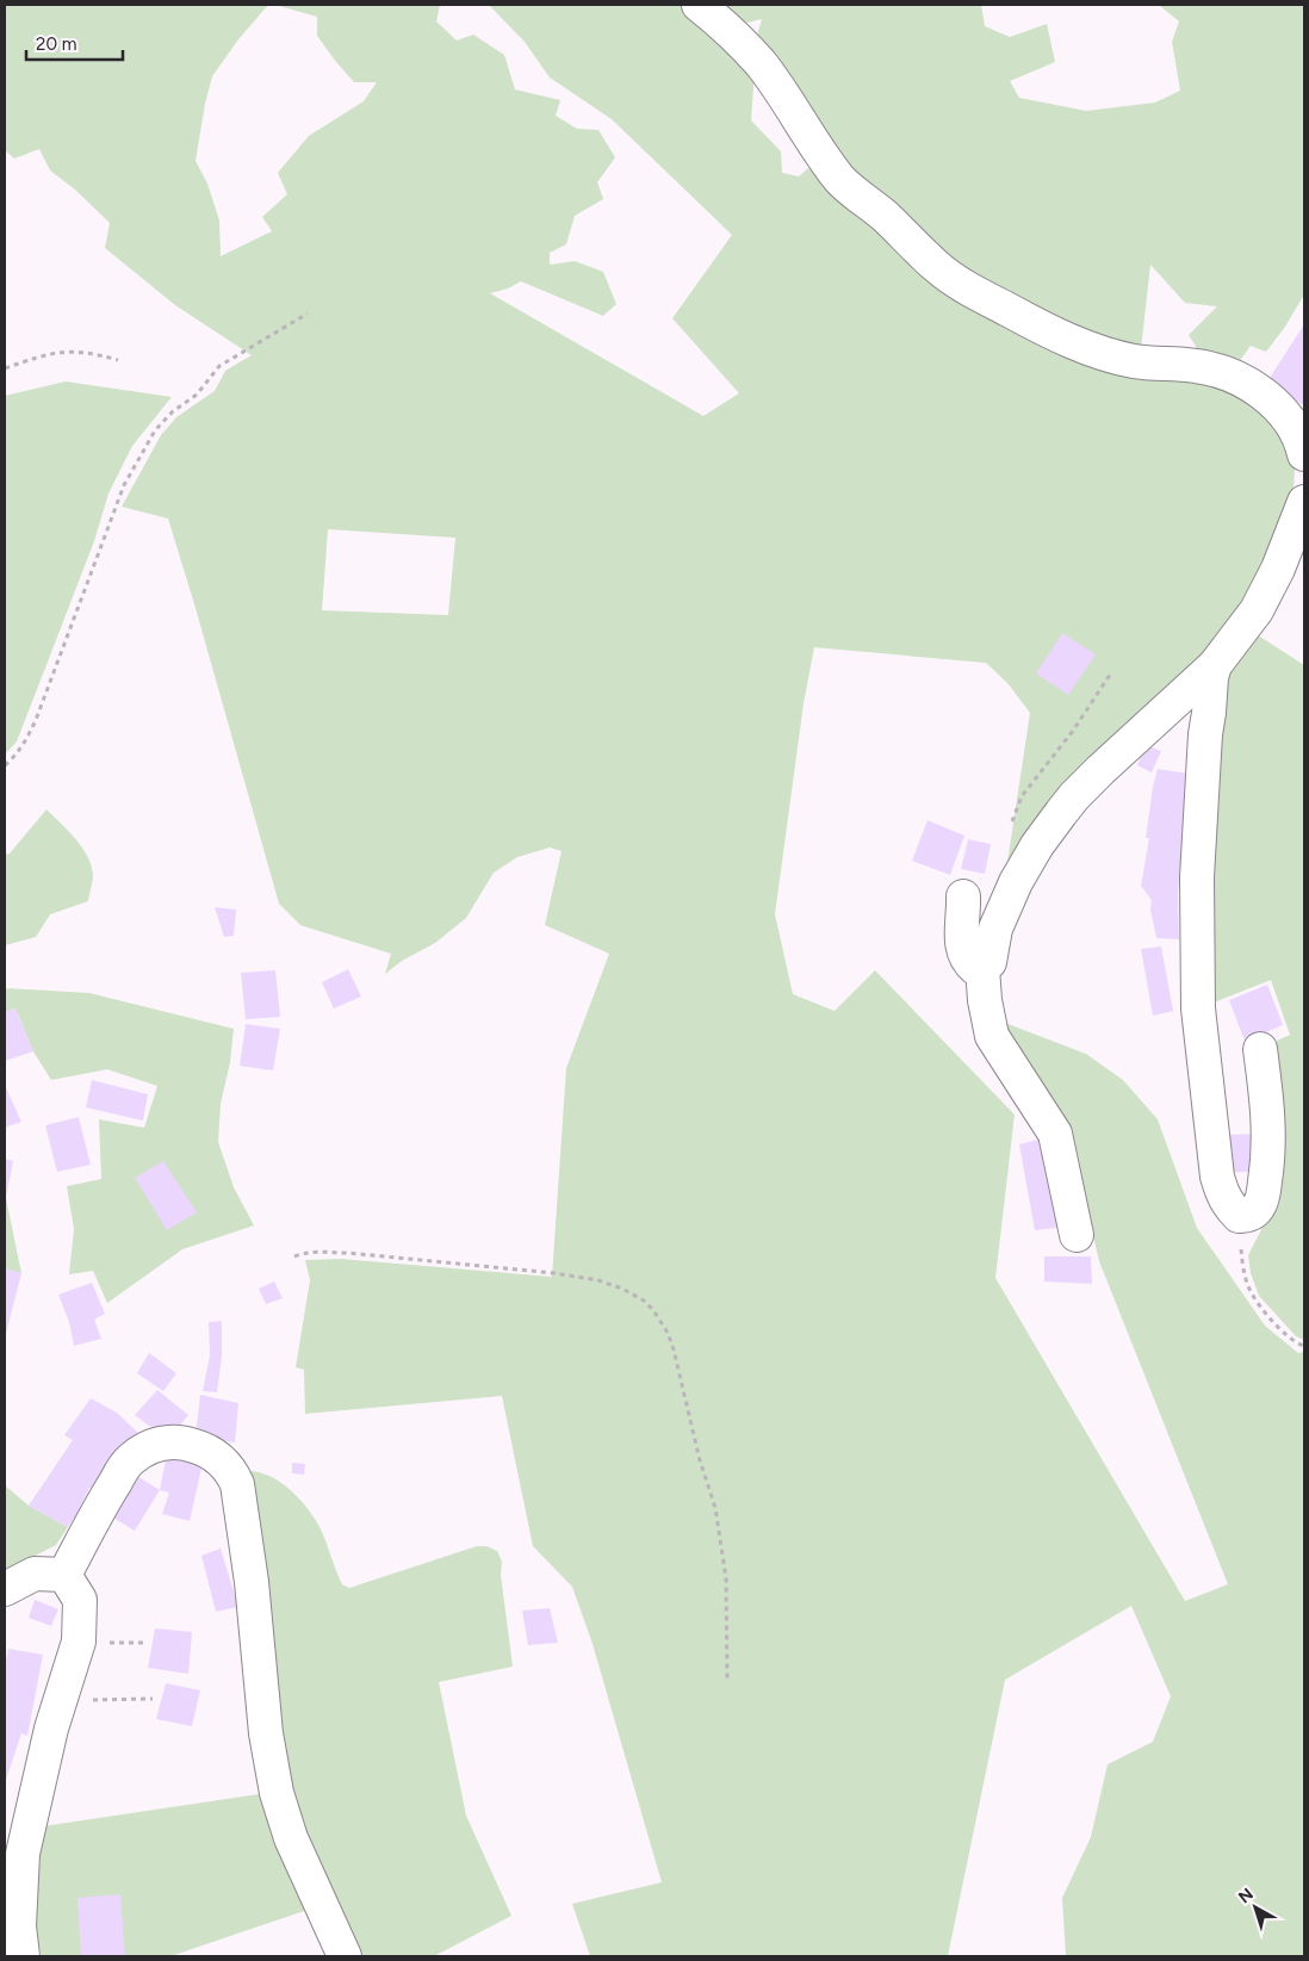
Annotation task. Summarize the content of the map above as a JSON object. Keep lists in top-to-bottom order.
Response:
{
  "scale_bar": "20 m",
  "north": "top left"
}
